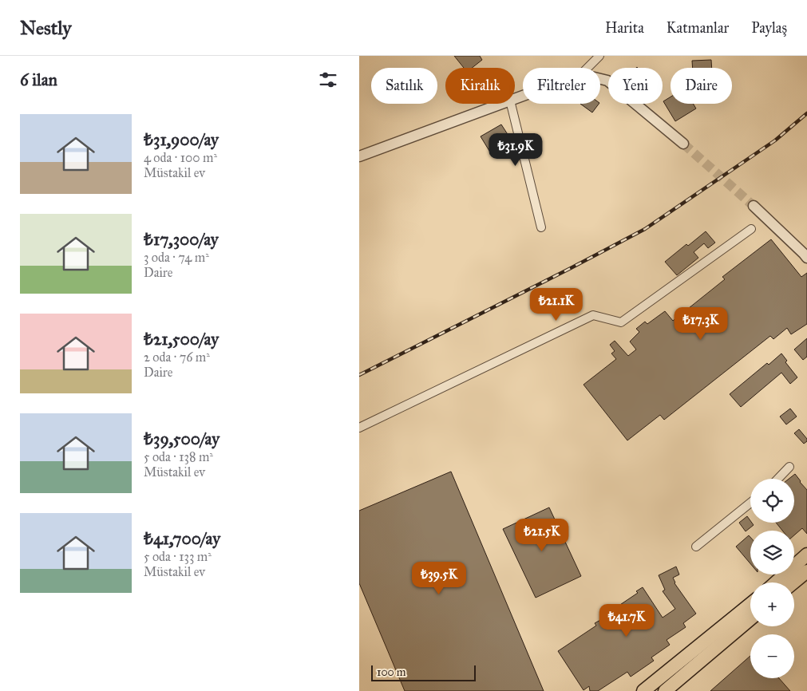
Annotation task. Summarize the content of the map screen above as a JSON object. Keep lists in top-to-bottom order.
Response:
{
  "scale_bar": "100 m",
  "page": {
    "header": "Nestly",
    "nav": ["Harita", "Katmanlar", "Paylaş"],
    "heading": "6 ilan",
    "chip": [
      "Satılık",
      "Kiralık",
      "Filtreler",
      "Yeni",
      "Daire"
    ],
    "list": [
      {
        "name": "₺31,900/ay",
        "note": "4 oda · 100 m² · Müstakil ev"
      },
      {
        "name": "₺17,300/ay",
        "note": "3 oda · 74 m² · Daire"
      },
      {
        "name": "₺21,500/ay",
        "note": "2 oda · 76 m² · Daire"
      },
      {
        "name": "₺39,500/ay",
        "note": "5 oda · 138 m² · Müstakil ev"
      },
      {
        "name": "₺41,700/ay",
        "note": "5 oda · 133 m² · Müstakil ev"
      }
    ],
    "price": [
      "₺31.9K",
      "₺21.1K",
      "₺17.3K",
      "₺21.5K",
      "₺39.5K",
      "₺41.7K"
    ],
    "map_buttons": ["+", "−"],
    "scale": "100 m"
  }
}
